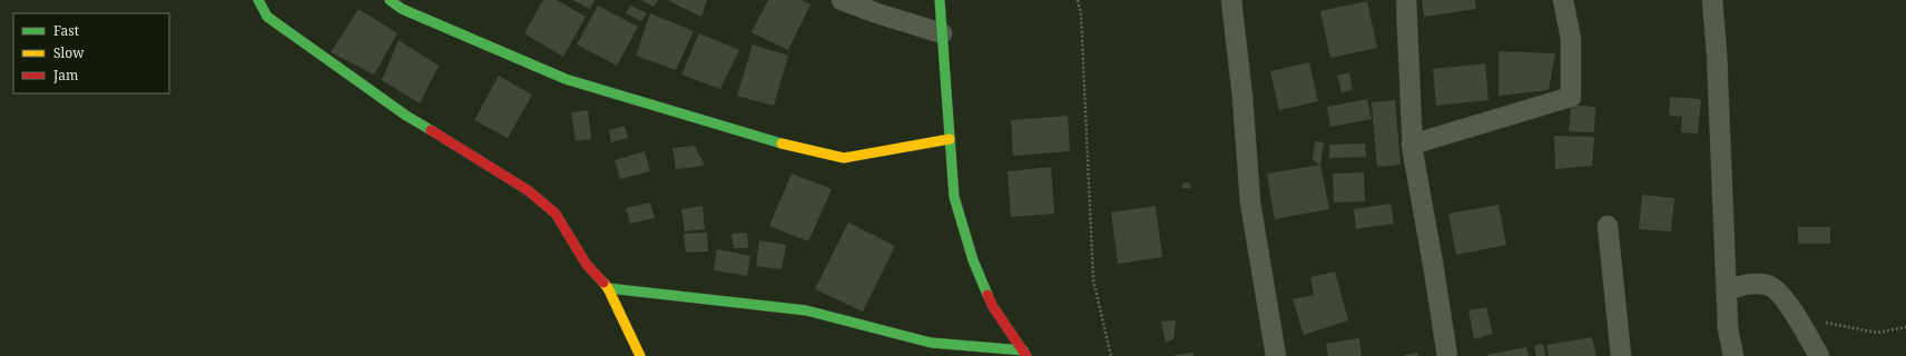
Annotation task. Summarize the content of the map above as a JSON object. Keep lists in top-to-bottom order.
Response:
{
  "legend": ["Fast", "Slow", "Jam"]
}
